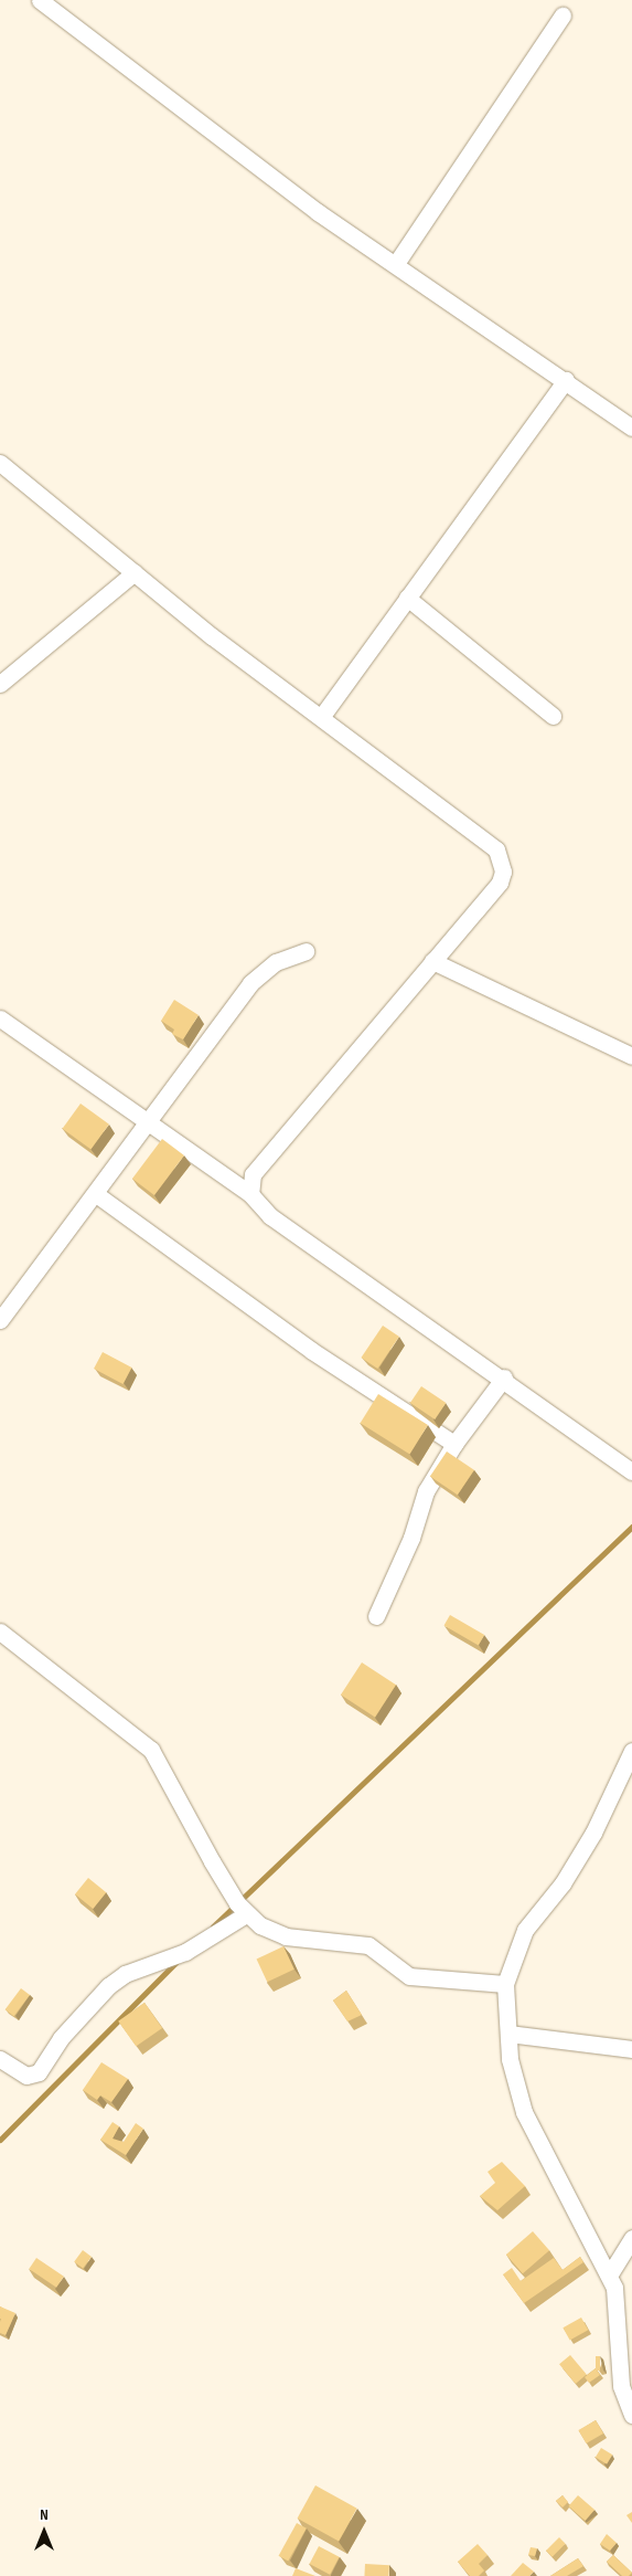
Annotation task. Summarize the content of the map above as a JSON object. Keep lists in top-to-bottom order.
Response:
{
  "north": "top"
}
